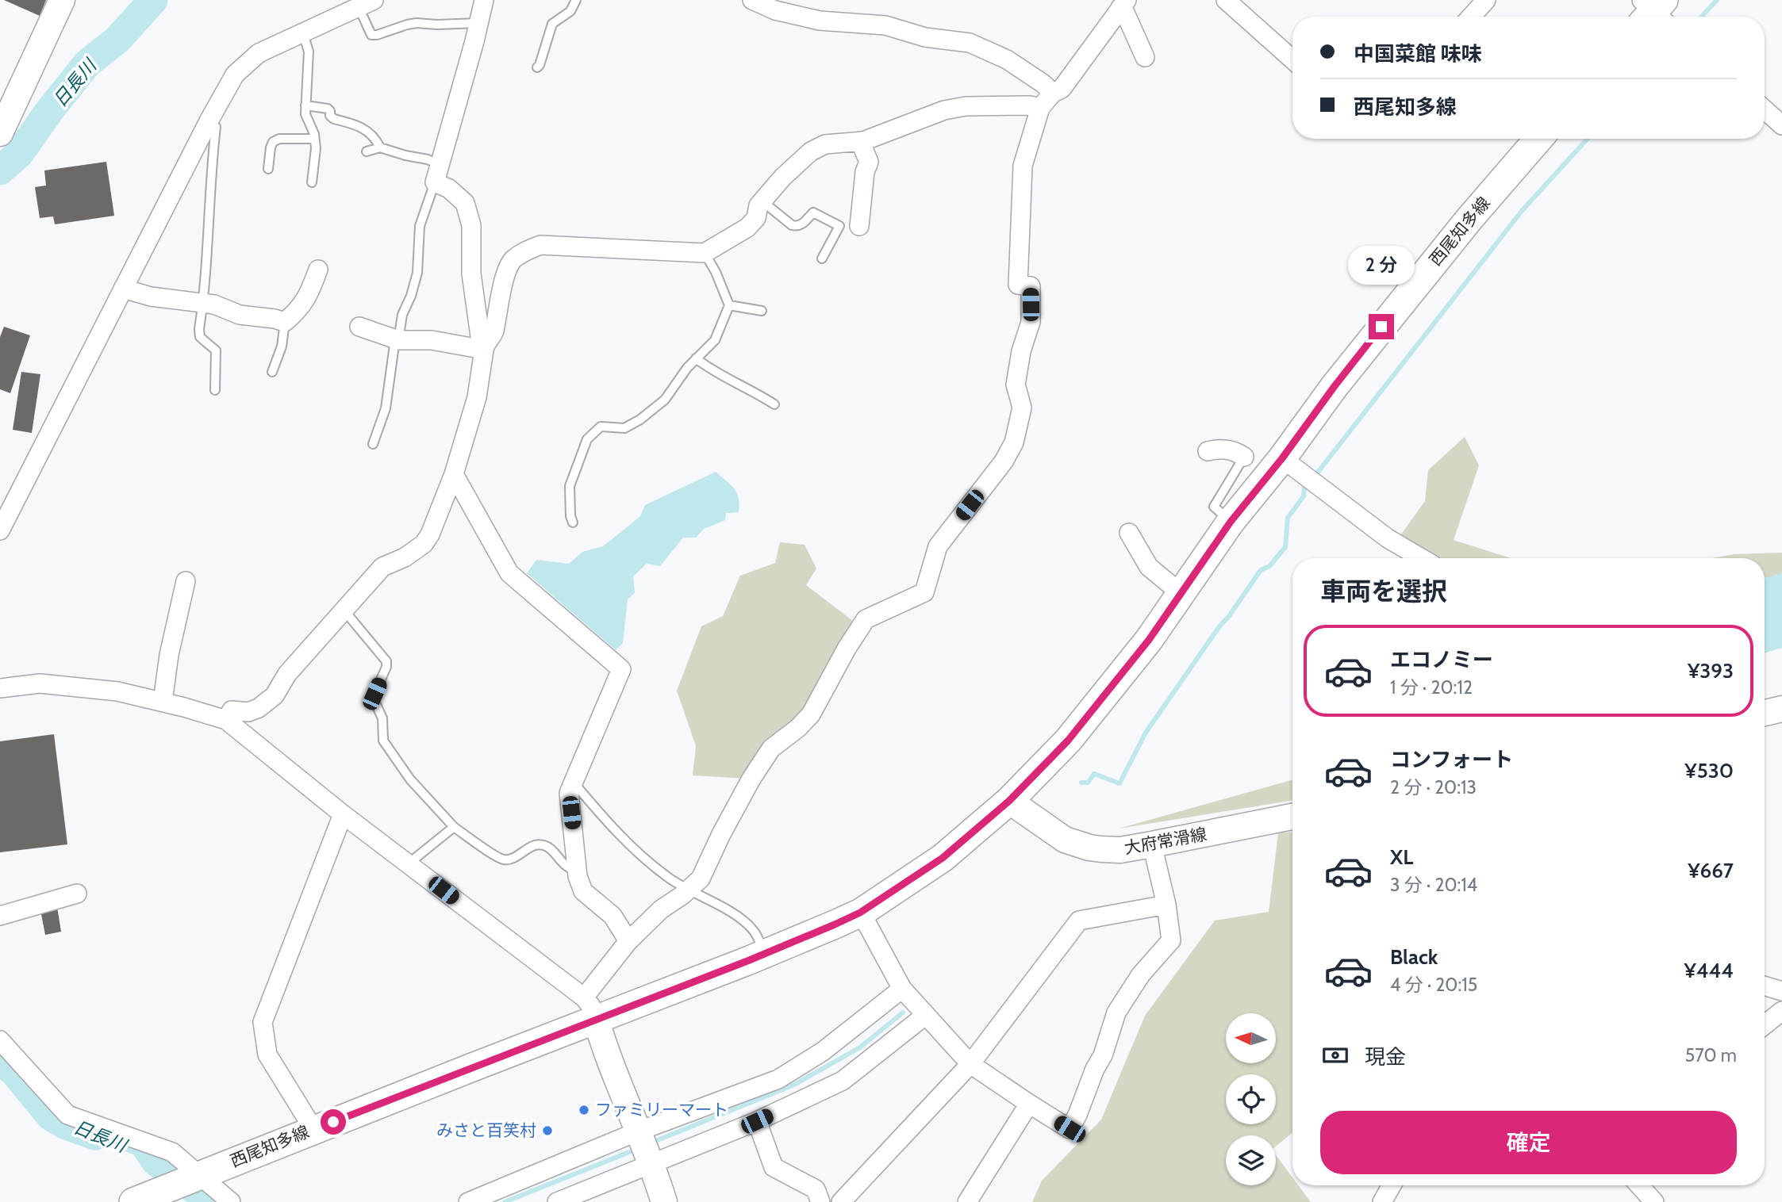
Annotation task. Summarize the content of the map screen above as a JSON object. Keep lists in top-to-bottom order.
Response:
{
  "streets": {
    "main road": ["西尾知多線", "大府常滑線"]
  },
  "crossings": [
    ["西尾知多線", "大府常滑線"]
  ],
  "water": ["日長川"],
  "places": ["ファミリーマート", "みさと百笑村"],
  "north": "left",
  "page": {
    "banner": ["中国菜館 味味", "西尾知多線"],
    "bubble": "2 分",
    "heading": "車両を選択",
    "list": [
      {
        "name": "エコノミー",
        "note": "1 分 · 20:12",
        "value": "¥393"
      },
      {
        "name": "コンフォート",
        "note": "2 分 · 20:13",
        "value": "¥530"
      },
      {
        "name": "XL",
        "note": "3 分 · 20:14",
        "value": "¥667"
      },
      {
        "name": "Black",
        "note": "4 分 · 20:15",
        "value": "¥444"
      }
    ],
    "pay": ["現金", "570 m"],
    "buttons": "確定"
  }
}
